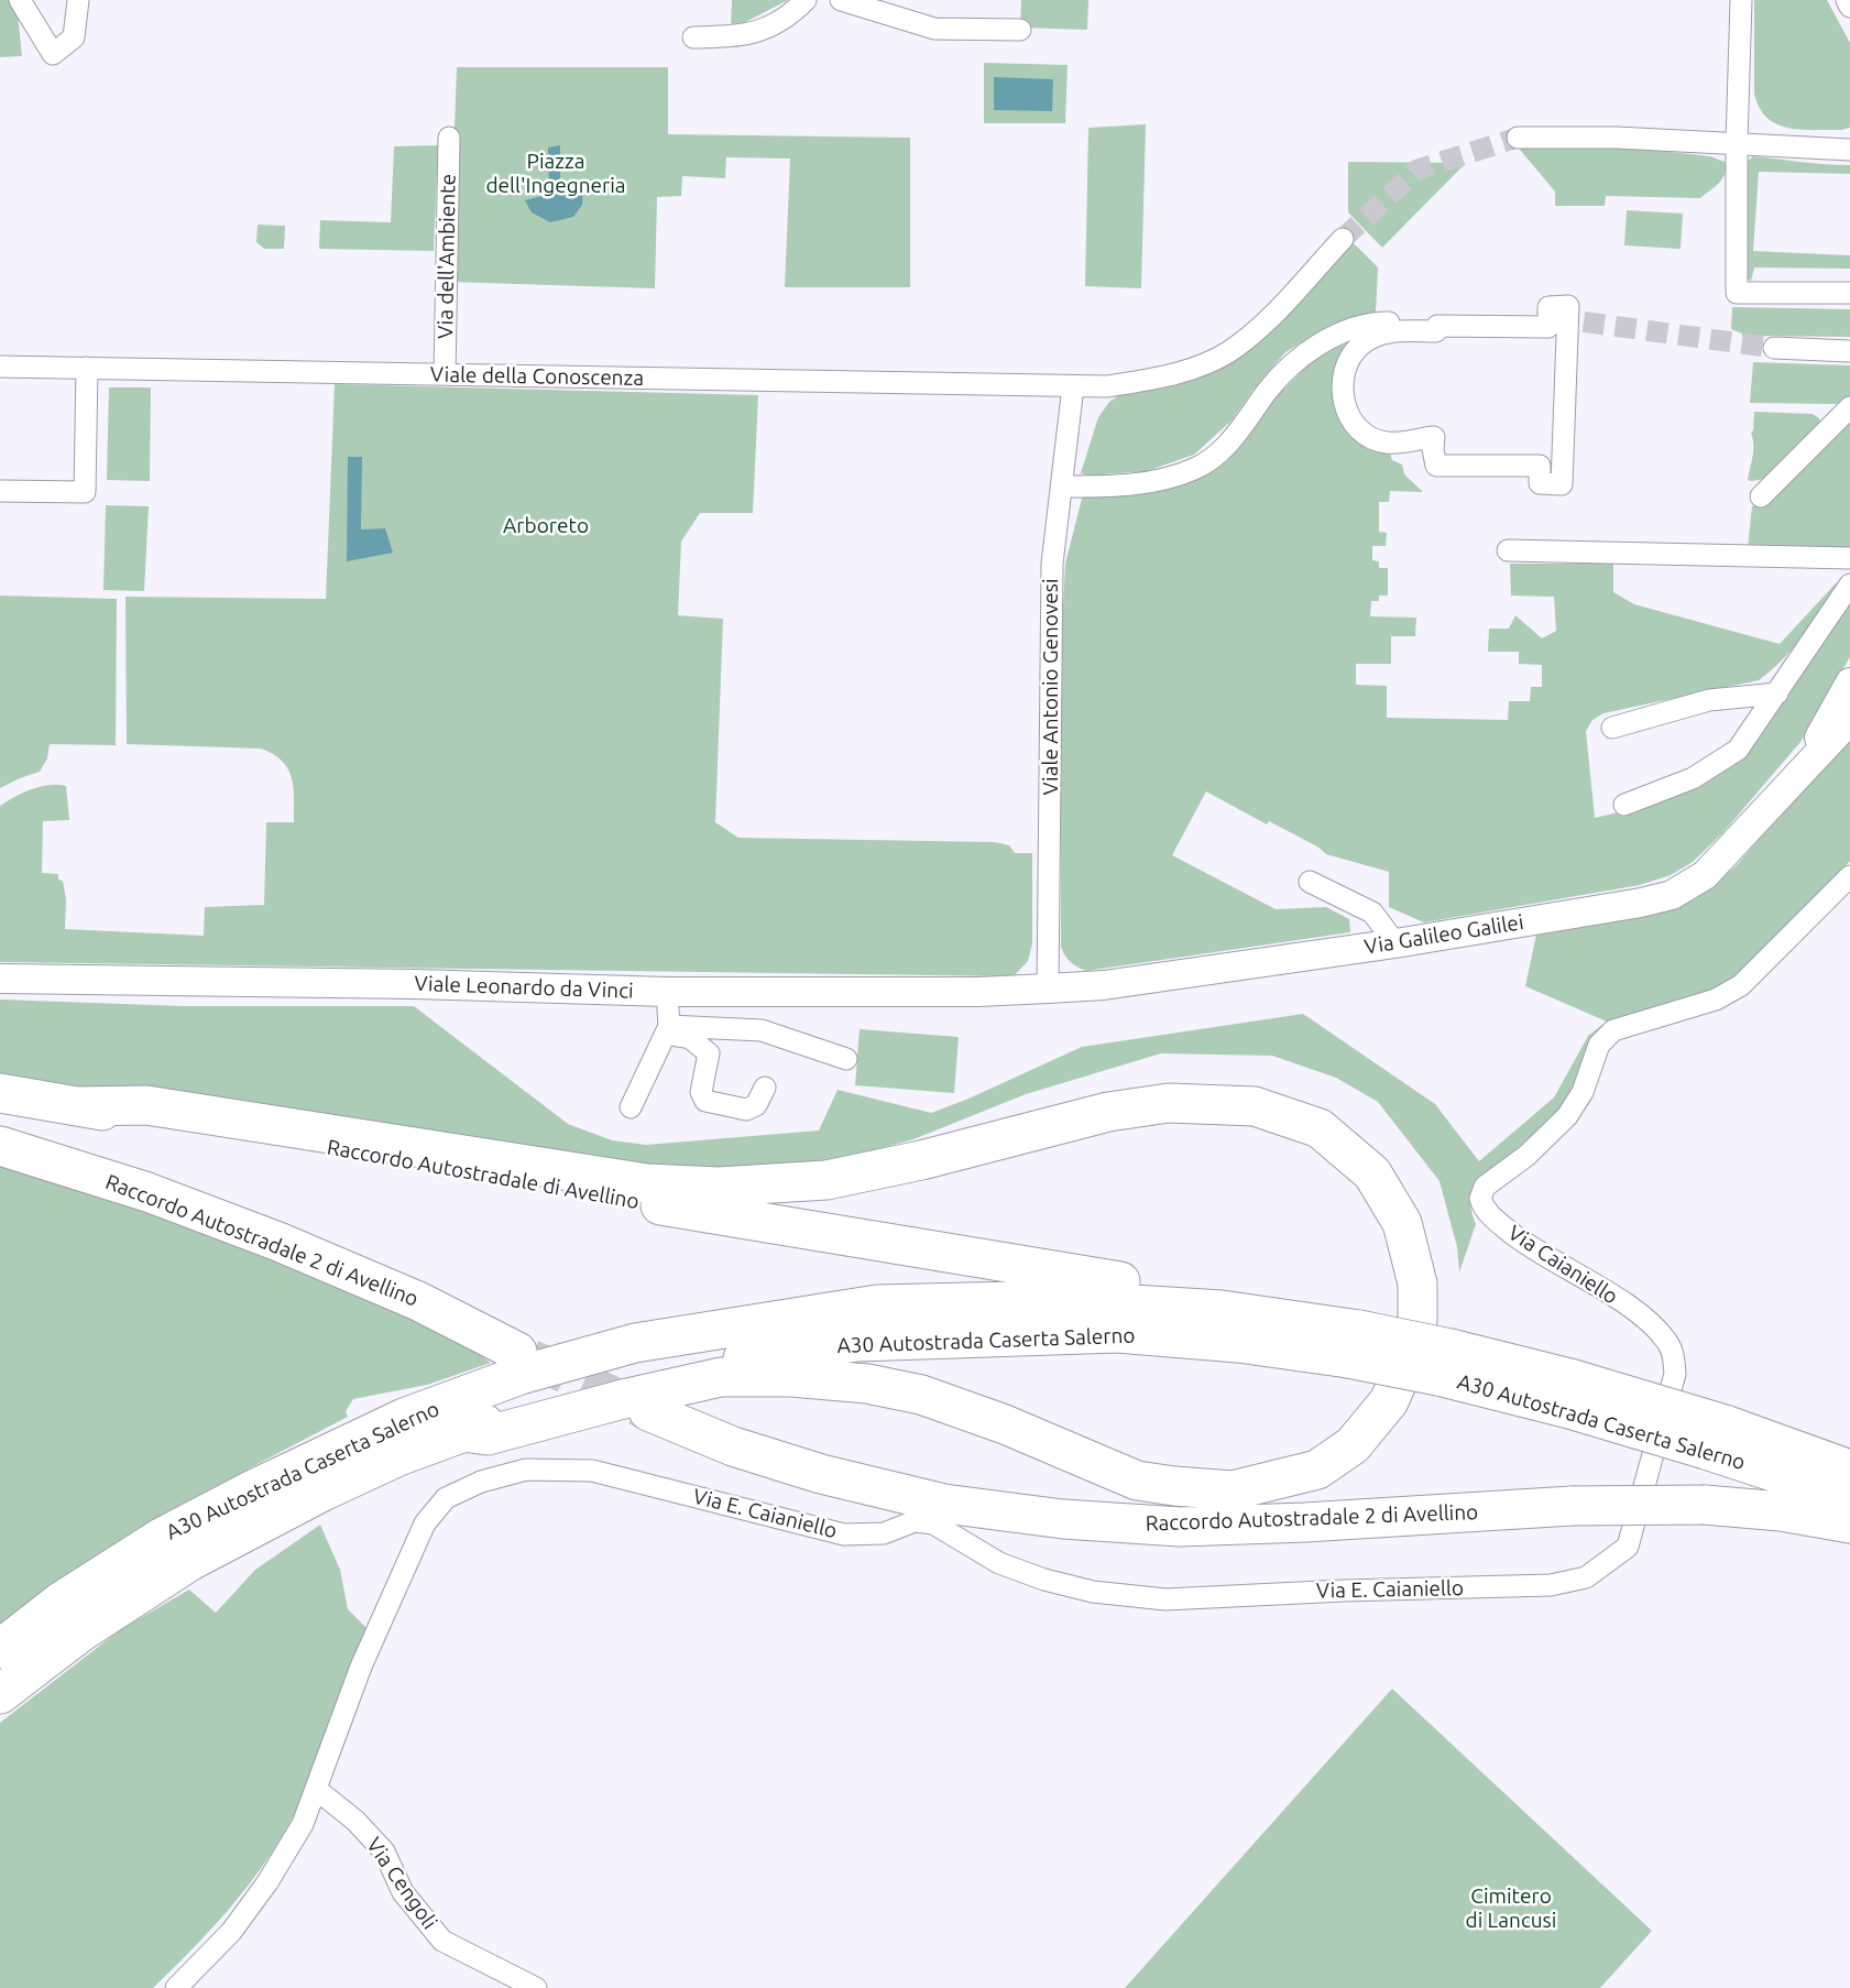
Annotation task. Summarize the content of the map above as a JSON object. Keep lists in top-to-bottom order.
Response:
{
  "streets": {
    "highway": ["Raccordo Autostradale di Avellino", "Raccordo Autostradale 2 di Avellino", "A30 Autostrada Caserta Salerno"],
    "street": [
      "Via dell'Ambiente",
      "Viale della Conoscenza",
      "Viale Antonio Genovesi",
      "Via Galileo Galilei",
      "Viale Leonardo da Vinci",
      "Via Caianiello",
      "Via E. Caianiello",
      "Via Cengoli"
    ]
  },
  "crossings": [
    ["Via dell'Ambiente", "Viale della Conoscenza"],
    ["Viale della Conoscenza", "Viale Antonio Genovesi"],
    ["Viale Antonio Genovesi", "Via Galileo Galilei"],
    ["Viale Antonio Genovesi", "Viale Leonardo da Vinci"],
    ["Via Galileo Galilei", "Viale Leonardo da Vinci"],
    ["Raccordo Autostradale di Avellino", "A30 Autostrada Caserta Salerno"],
    ["Via Caianiello", "Via E. Caianiello"],
    ["Via E. Caianiello", "Via Cengoli"]
  ],
  "parks": ["Piazza dell'Ingegneria", "Arboreto", "Cimitero di Lancusi"]
}
